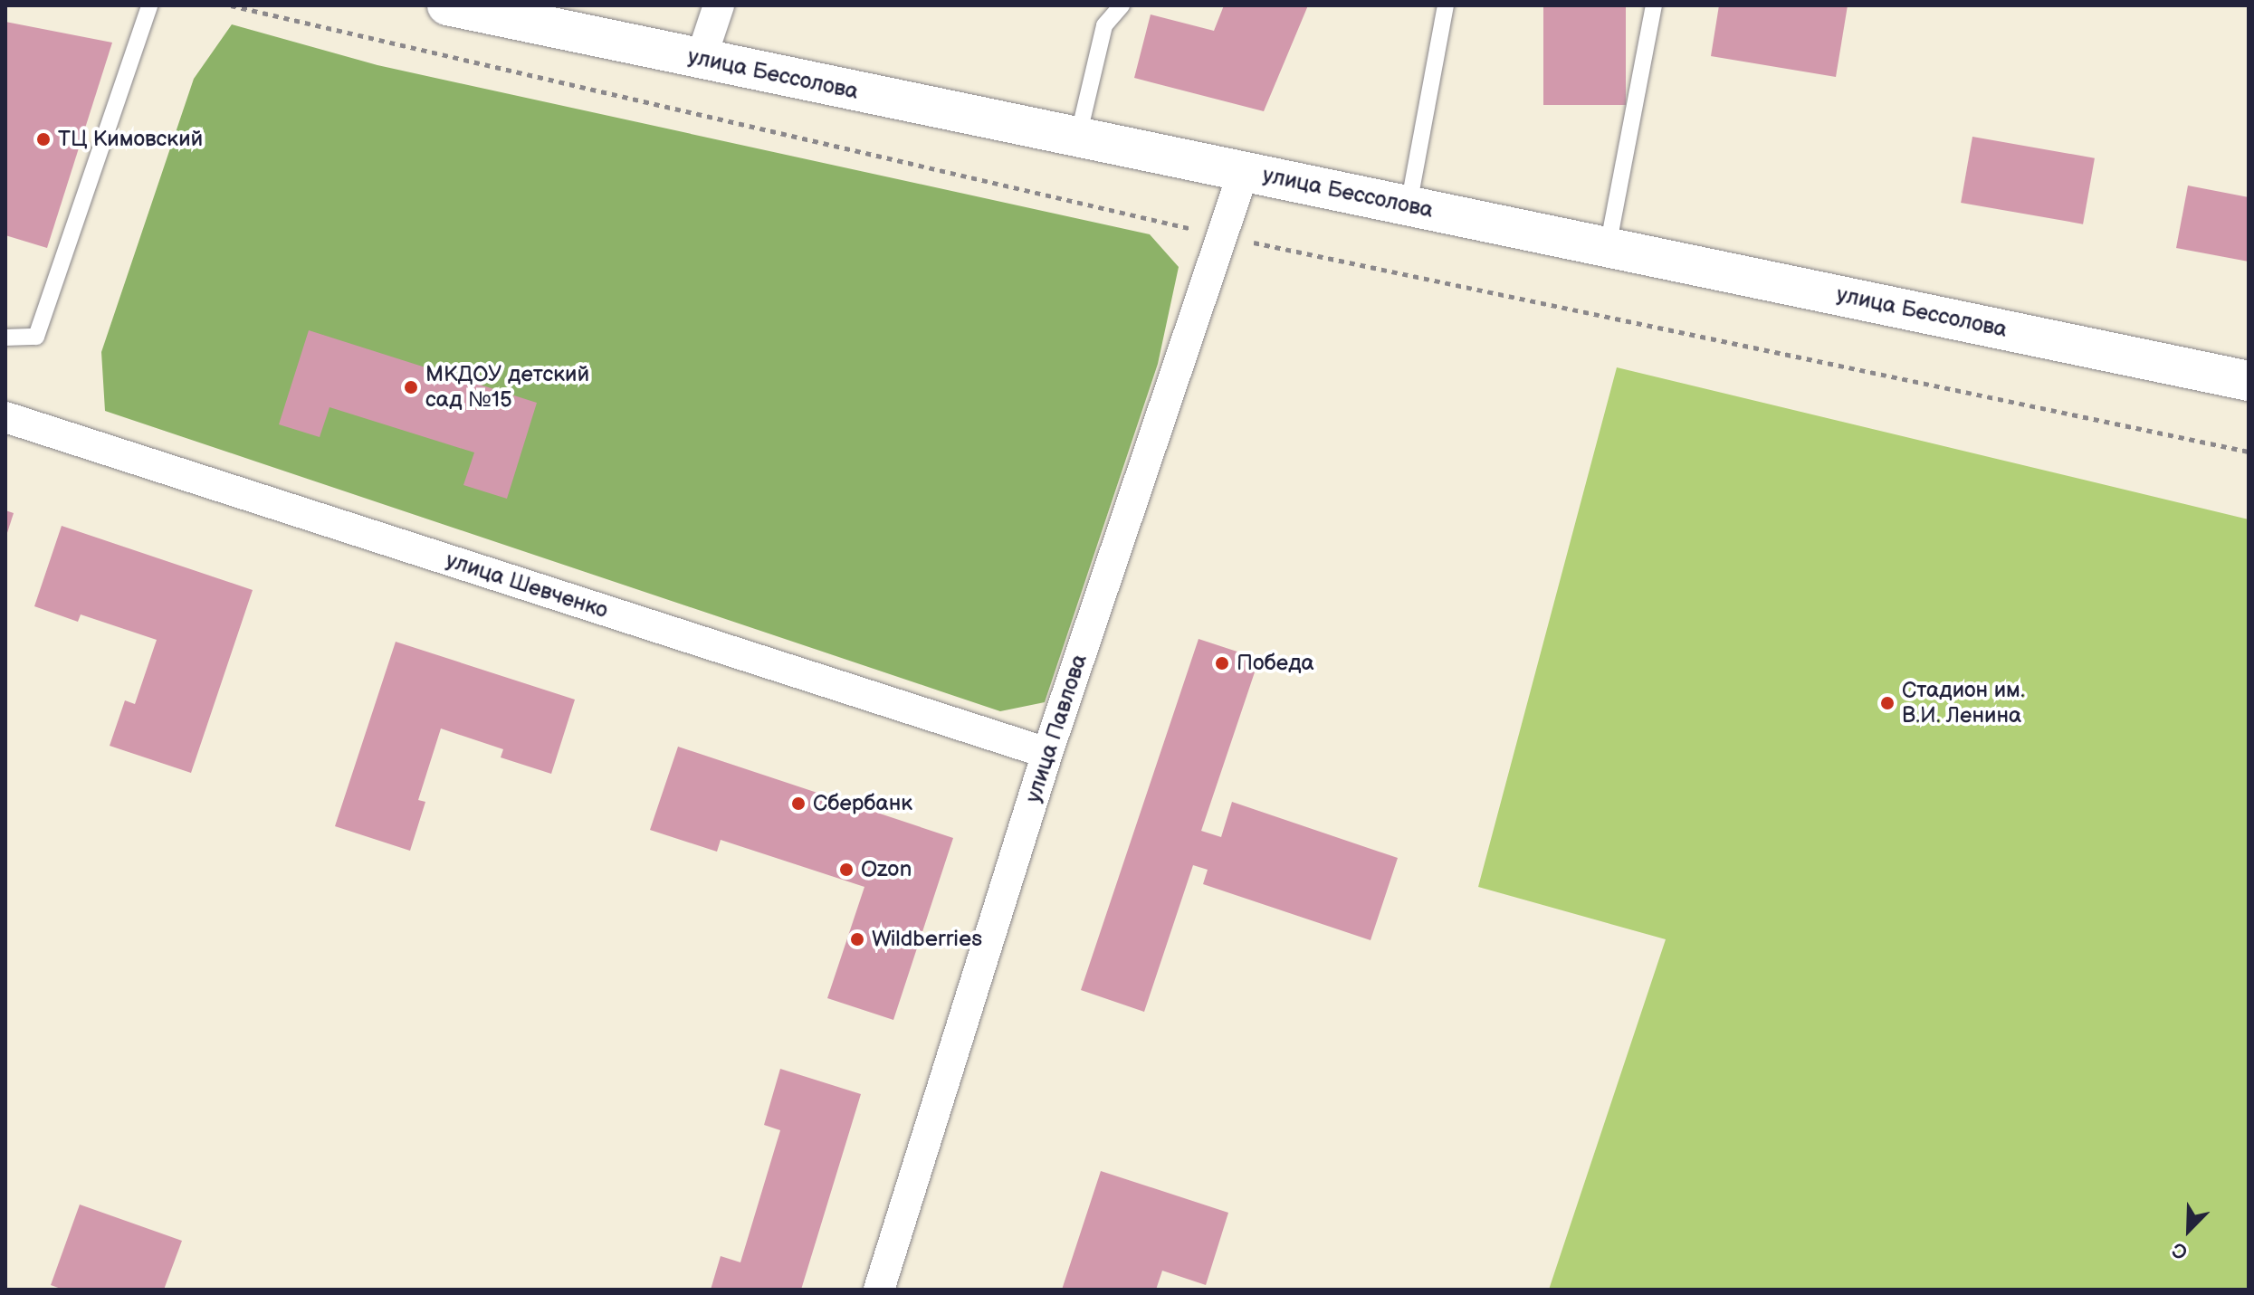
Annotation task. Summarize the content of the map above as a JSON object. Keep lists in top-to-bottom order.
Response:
{
  "streets": {
    "main road": ["улица Бессолова"],
    "street": ["улица Шевченко", "улица Павлова"]
  },
  "crossings": [
    ["улица Бессолова", "улица Павлова"],
    ["улица Шевченко", "улица Павлова"]
  ],
  "places": [
    "ТЦ Кимовский",
    "МКДОУ детский сад №15",
    "Победа",
    "Стадион им. В.И. Ленина",
    "Сбербанк",
    "Ozon",
    "Wildberries"
  ],
  "north": "bottom left"
}
